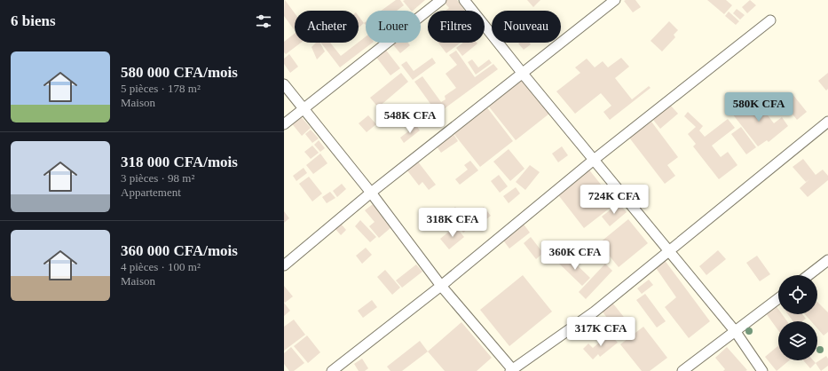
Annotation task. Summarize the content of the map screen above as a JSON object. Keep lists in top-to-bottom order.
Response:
{
  "page": {
    "heading": "6 biens",
    "chip": [
      "Acheter",
      "Louer",
      "Filtres",
      "Nouveau"
    ],
    "list": [
      {
        "name": "580 000 CFA/mois",
        "note": "5 pièces · 178 m² · Maison"
      },
      {
        "name": "318 000 CFA/mois",
        "note": "3 pièces · 98 m² · Appartement"
      },
      {
        "name": "360 000 CFA/mois",
        "note": "4 pièces · 100 m² · Maison"
      }
    ],
    "price": [
      "580K CFA",
      "548K CFA",
      "724K CFA",
      "318K CFA",
      "360K CFA",
      "317K CFA"
    ]
  }
}
